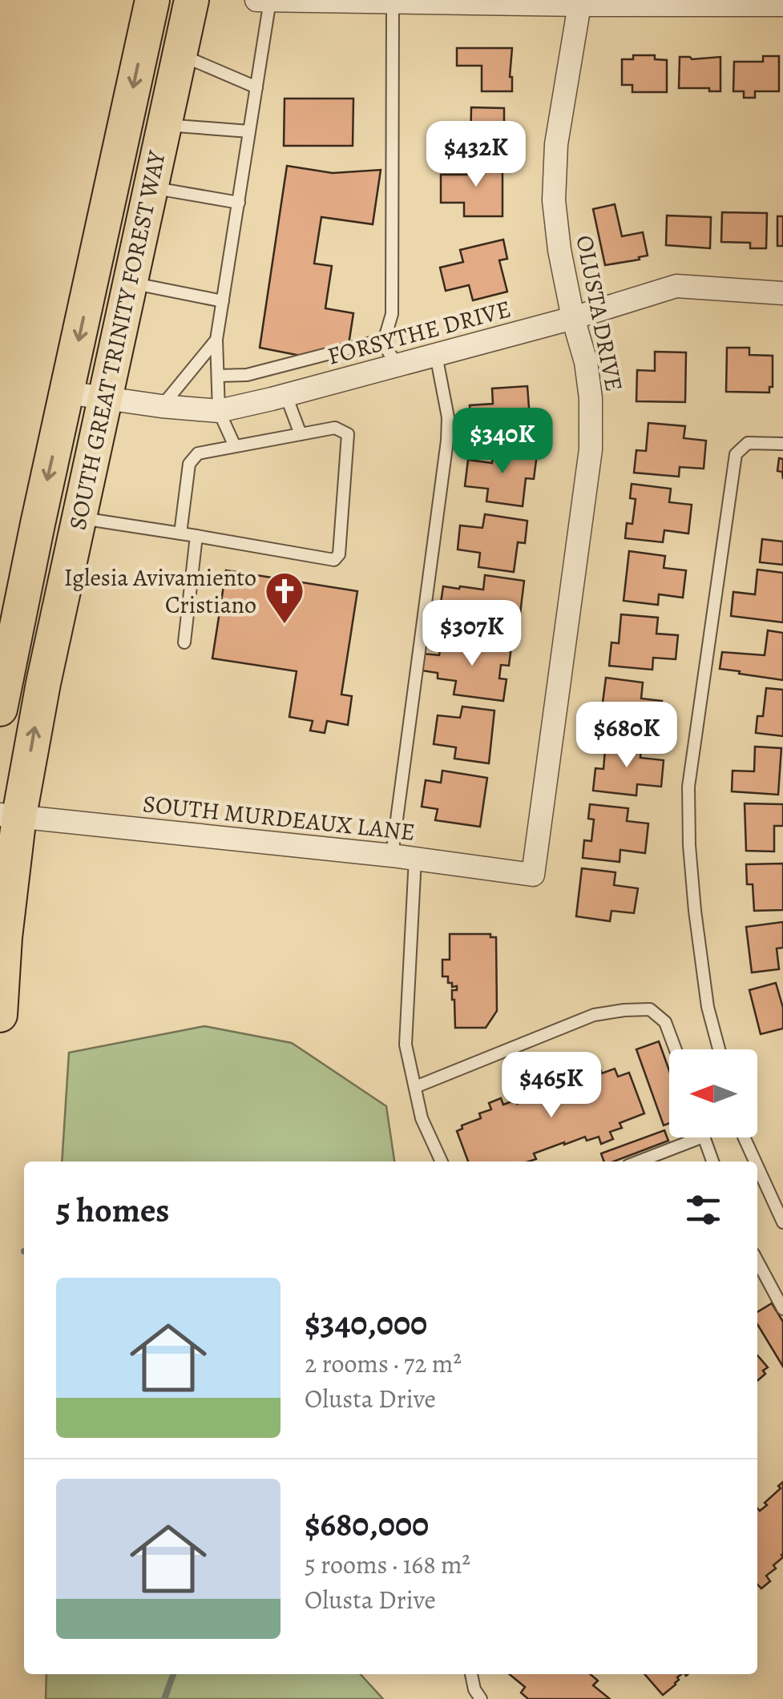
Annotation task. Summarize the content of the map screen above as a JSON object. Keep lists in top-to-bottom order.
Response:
{
  "streets": {
    "main road": ["SOUTH GREAT TRINITY FOREST WAY"],
    "street": ["OLUSTA DRIVE", "FORSYTHE DRIVE", "SOUTH MURDEAUX LANE"]
  },
  "crossings": [
    ["OLUSTA DRIVE", "FORSYTHE DRIVE"],
    ["OLUSTA DRIVE", "SOUTH MURDEAUX LANE"],
    ["FORSYTHE DRIVE", "SOUTH GREAT TRINITY FOREST WAY"],
    ["SOUTH GREAT TRINITY FOREST WAY", "SOUTH MURDEAUX LANE"]
  ],
  "places": {
    "church": ["Iglesia Avivamiento Cristiano"]
  },
  "north": "left",
  "page": {
    "price": [
      "$432K",
      "$340K",
      "$307K",
      "$680K",
      "$465K"
    ],
    "heading": "5 homes",
    "list": [
      {
        "name": "$340,000",
        "note": "2 rooms · 72 m² · Olusta Drive"
      },
      {
        "name": "$680,000",
        "note": "5 rooms · 168 m² · Olusta Drive"
      }
    ]
  }
}
